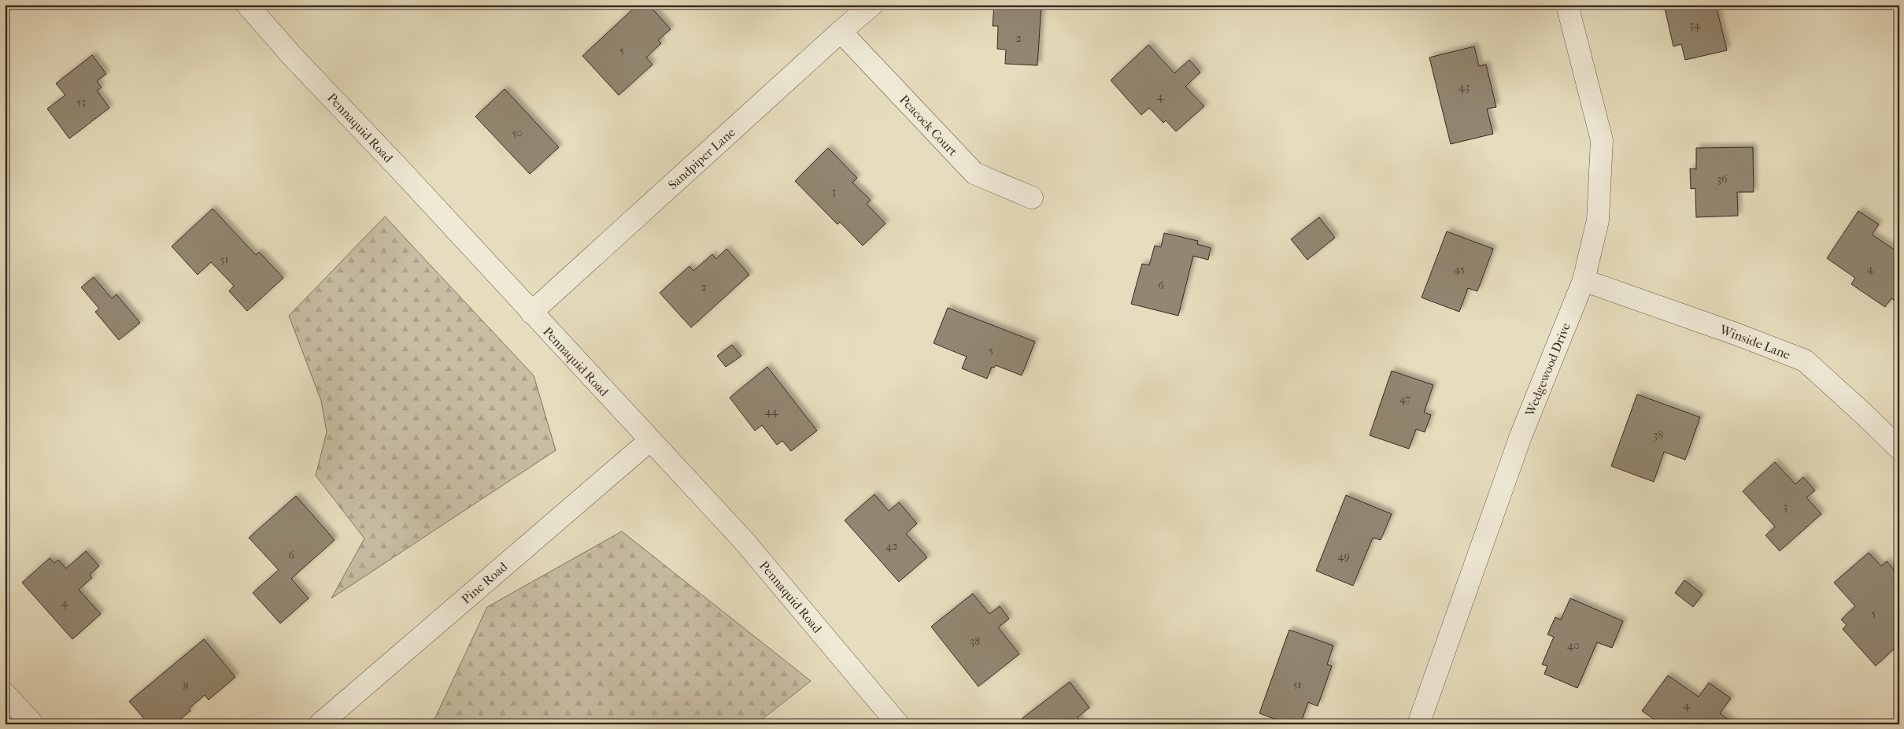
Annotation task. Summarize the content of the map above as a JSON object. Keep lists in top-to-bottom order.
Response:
{
  "streets": {
    "street": [
      "Peacock Court",
      "Pennaquid Road",
      "Sandpiper Lane",
      "Winside Lane",
      "Wedgewood Drive",
      "Pine Road"
    ]
  },
  "crossings": [
    ["Peacock Court", "Sandpiper Lane"],
    ["Pennaquid Road", "Sandpiper Lane"],
    ["Pennaquid Road", "Pine Road"],
    ["Winside Lane", "Wedgewood Drive"]
  ],
  "house_numbers": [
    "34",
    "2",
    "5",
    "43",
    "4",
    "53",
    "50",
    "36",
    "3",
    "51",
    "45",
    "4",
    "6",
    "2",
    "5",
    "47",
    "44",
    "38",
    "3",
    "42",
    "6",
    "49",
    "4",
    "5",
    "38",
    "40",
    "51",
    "8",
    "4"
  ]
}
